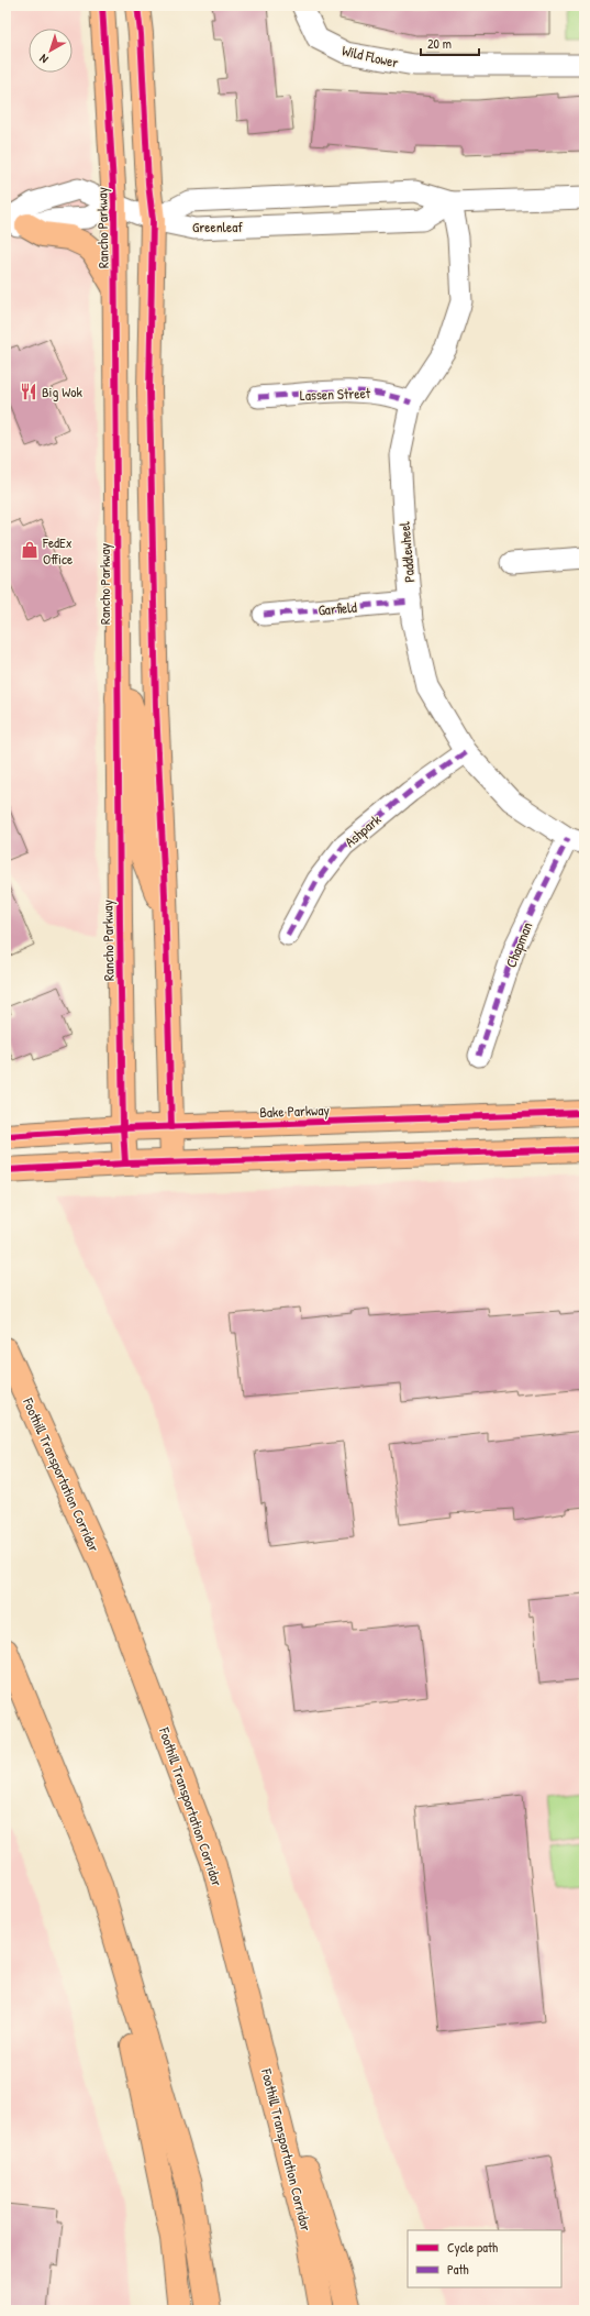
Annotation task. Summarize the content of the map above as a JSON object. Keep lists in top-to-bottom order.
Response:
{
  "streets": {
    "main road": ["Rancho Parkway", "Bake Parkway", "Foothill Transportation Corridor"],
    "street": [
      "Wild Flower",
      "Greenleaf",
      "Lassen Street",
      "Paddlewheel",
      "Garfield",
      "Ashpark",
      "Chapman"
    ]
  },
  "crossings": [
    ["Greenleaf", "Paddlewheel"],
    ["Rancho Parkway", "Bake Parkway"],
    ["Lassen Street", "Paddlewheel"],
    ["Paddlewheel", "Garfield"],
    ["Paddlewheel", "Ashpark"],
    ["Paddlewheel", "Chapman"]
  ],
  "places": {
    "restaurant": ["Big Wok"],
    "shop": ["FedEx Office"]
  },
  "legend": ["Cycle path", "Path"],
  "scale_bar": "20 m",
  "north": "bottom left"
}
